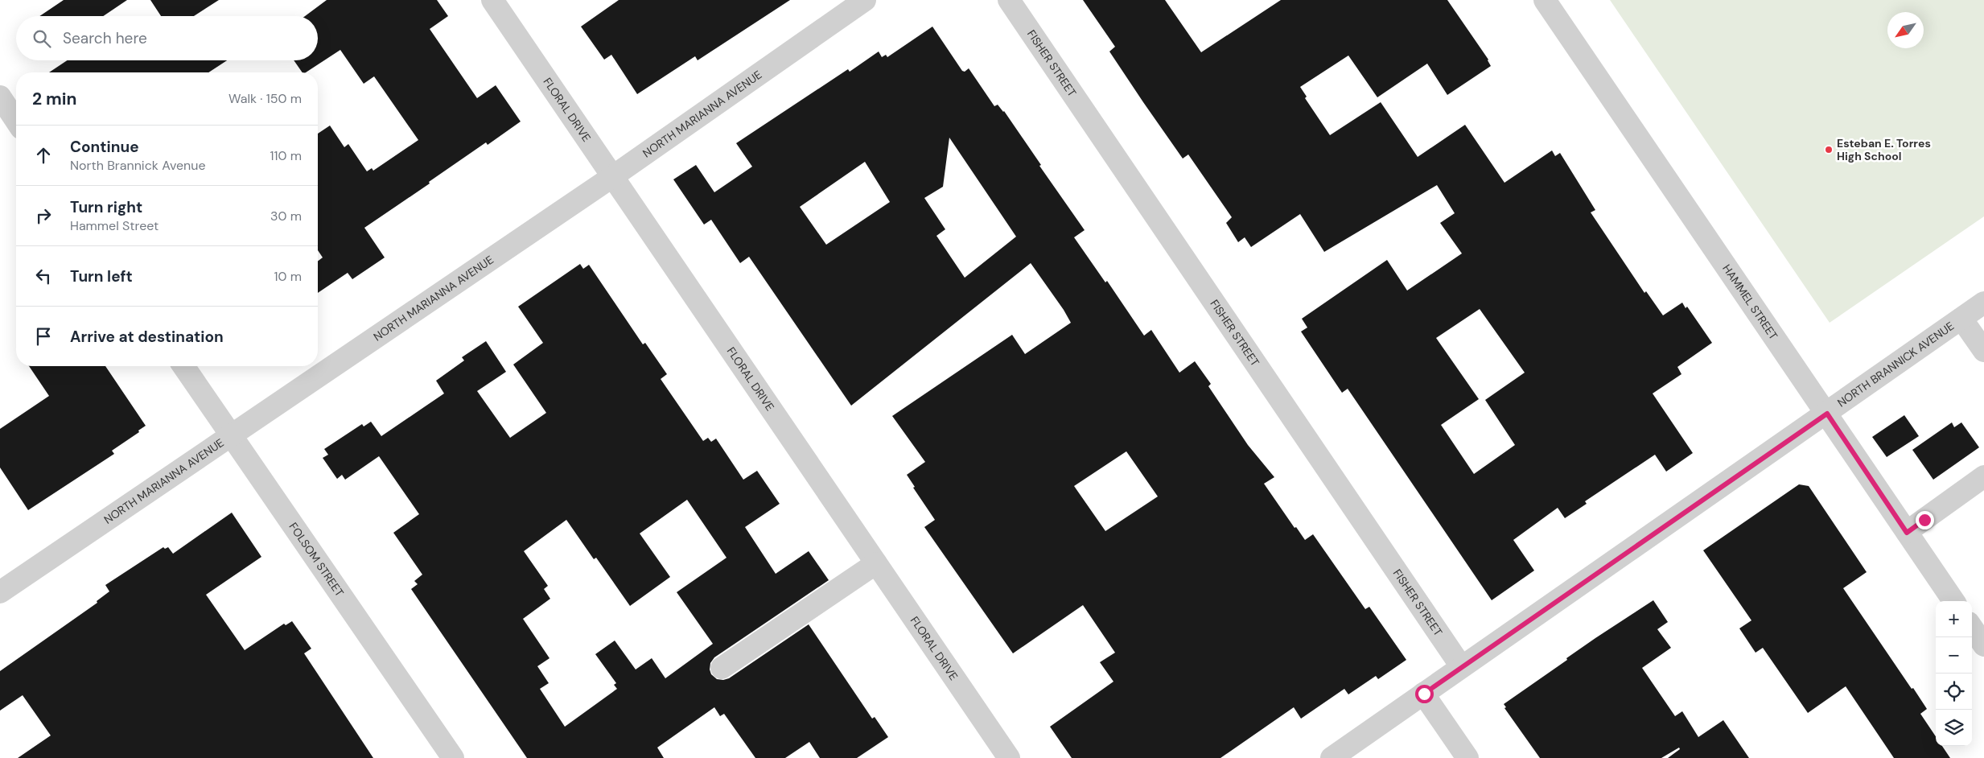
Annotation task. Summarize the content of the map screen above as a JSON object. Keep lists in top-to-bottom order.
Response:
{
  "streets": {
    "street": [
      "FISHER STREET",
      "FLORAL DRIVE",
      "NORTH MARIANNA AVENUE",
      "HAMMEL STREET",
      "NORTH BRANNICK AVENUE",
      "FOLSOM STREET"
    ]
  },
  "crossings": [
    ["FISHER STREET", "NORTH BRANNICK AVENUE"],
    ["FLORAL DRIVE", "NORTH MARIANNA AVENUE"],
    ["NORTH MARIANNA AVENUE", "FOLSOM STREET"],
    ["HAMMEL STREET", "NORTH BRANNICK AVENUE"]
  ],
  "places": ["Esteban E. Torres High School"],
  "north": "bottom left",
  "page": {
    "search": "Search here",
    "heading": ["2 min", "Walk · 150 m"],
    "list": [
      ["Continue", "North Brannick Avenue", "110 m"],
      ["Turn right", "Hammel Street", "30 m"],
      ["Turn left", "10 m"],
      "Arrive at destination"
    ],
    "map_buttons": ["+", "−"]
  }
}
